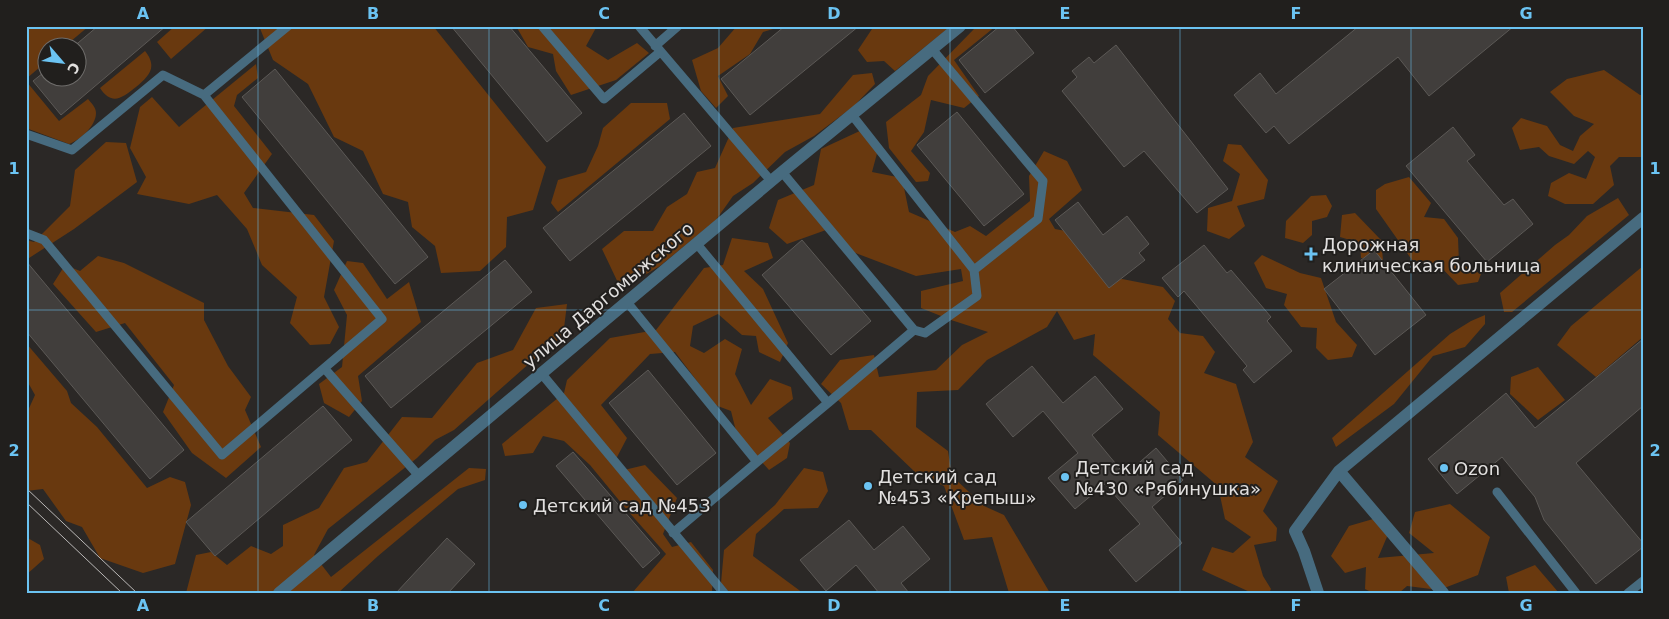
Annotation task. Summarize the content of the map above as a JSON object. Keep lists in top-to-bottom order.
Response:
{
  "streets": {
    "street": ["улица Даргомыжского"]
  },
  "places": {
    "health": ["Дорожная клиническая больница"],
    "other": [
      "Ozon",
      "Детский сад №430 «Рябинушка»",
      "Детский сад №453 «Крепыш»",
      "Детский сад №453"
    ]
  },
  "north": "bottom right",
  "grid": {
    "columns": [
      "A",
      "B",
      "C",
      "D",
      "E",
      "F",
      "G"
    ],
    "rows": ["1", "2"]
  }
}
